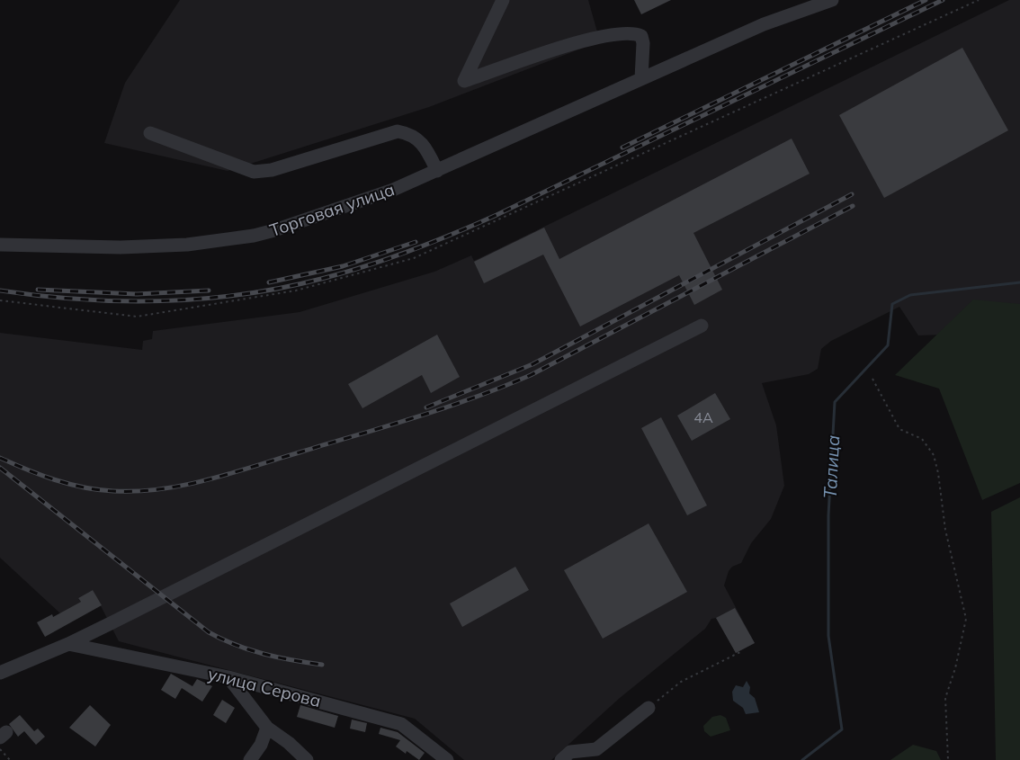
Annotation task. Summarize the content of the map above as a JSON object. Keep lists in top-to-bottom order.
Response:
{
  "streets": {
    "street": ["Торговая улица", "улица Серова"]
  },
  "water": ["Талица"],
  "house_numbers": ["4А"]
}
